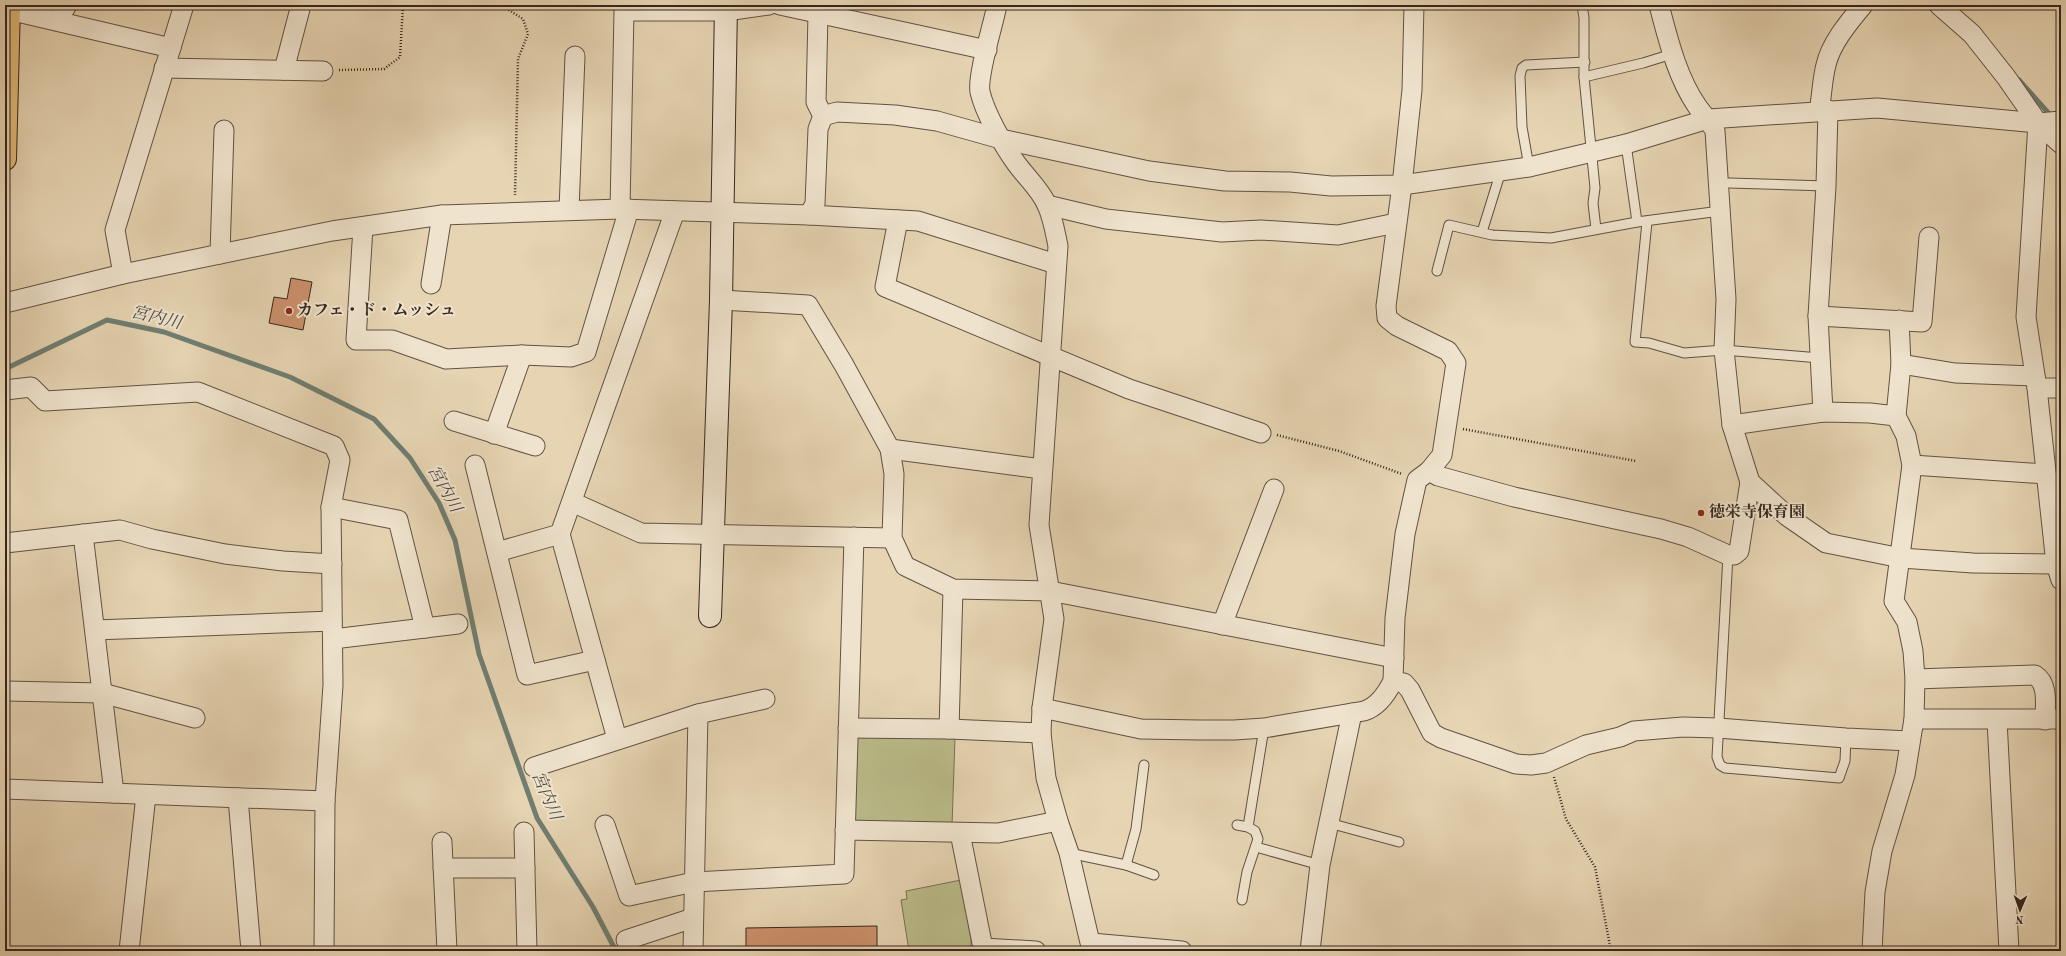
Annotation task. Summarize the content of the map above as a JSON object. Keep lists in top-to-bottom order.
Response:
{
  "water": ["宮内川"],
  "places": ["カフェ・ド・ムッシュ", "徳栄寺保育園"],
  "north": "bottom"
}
